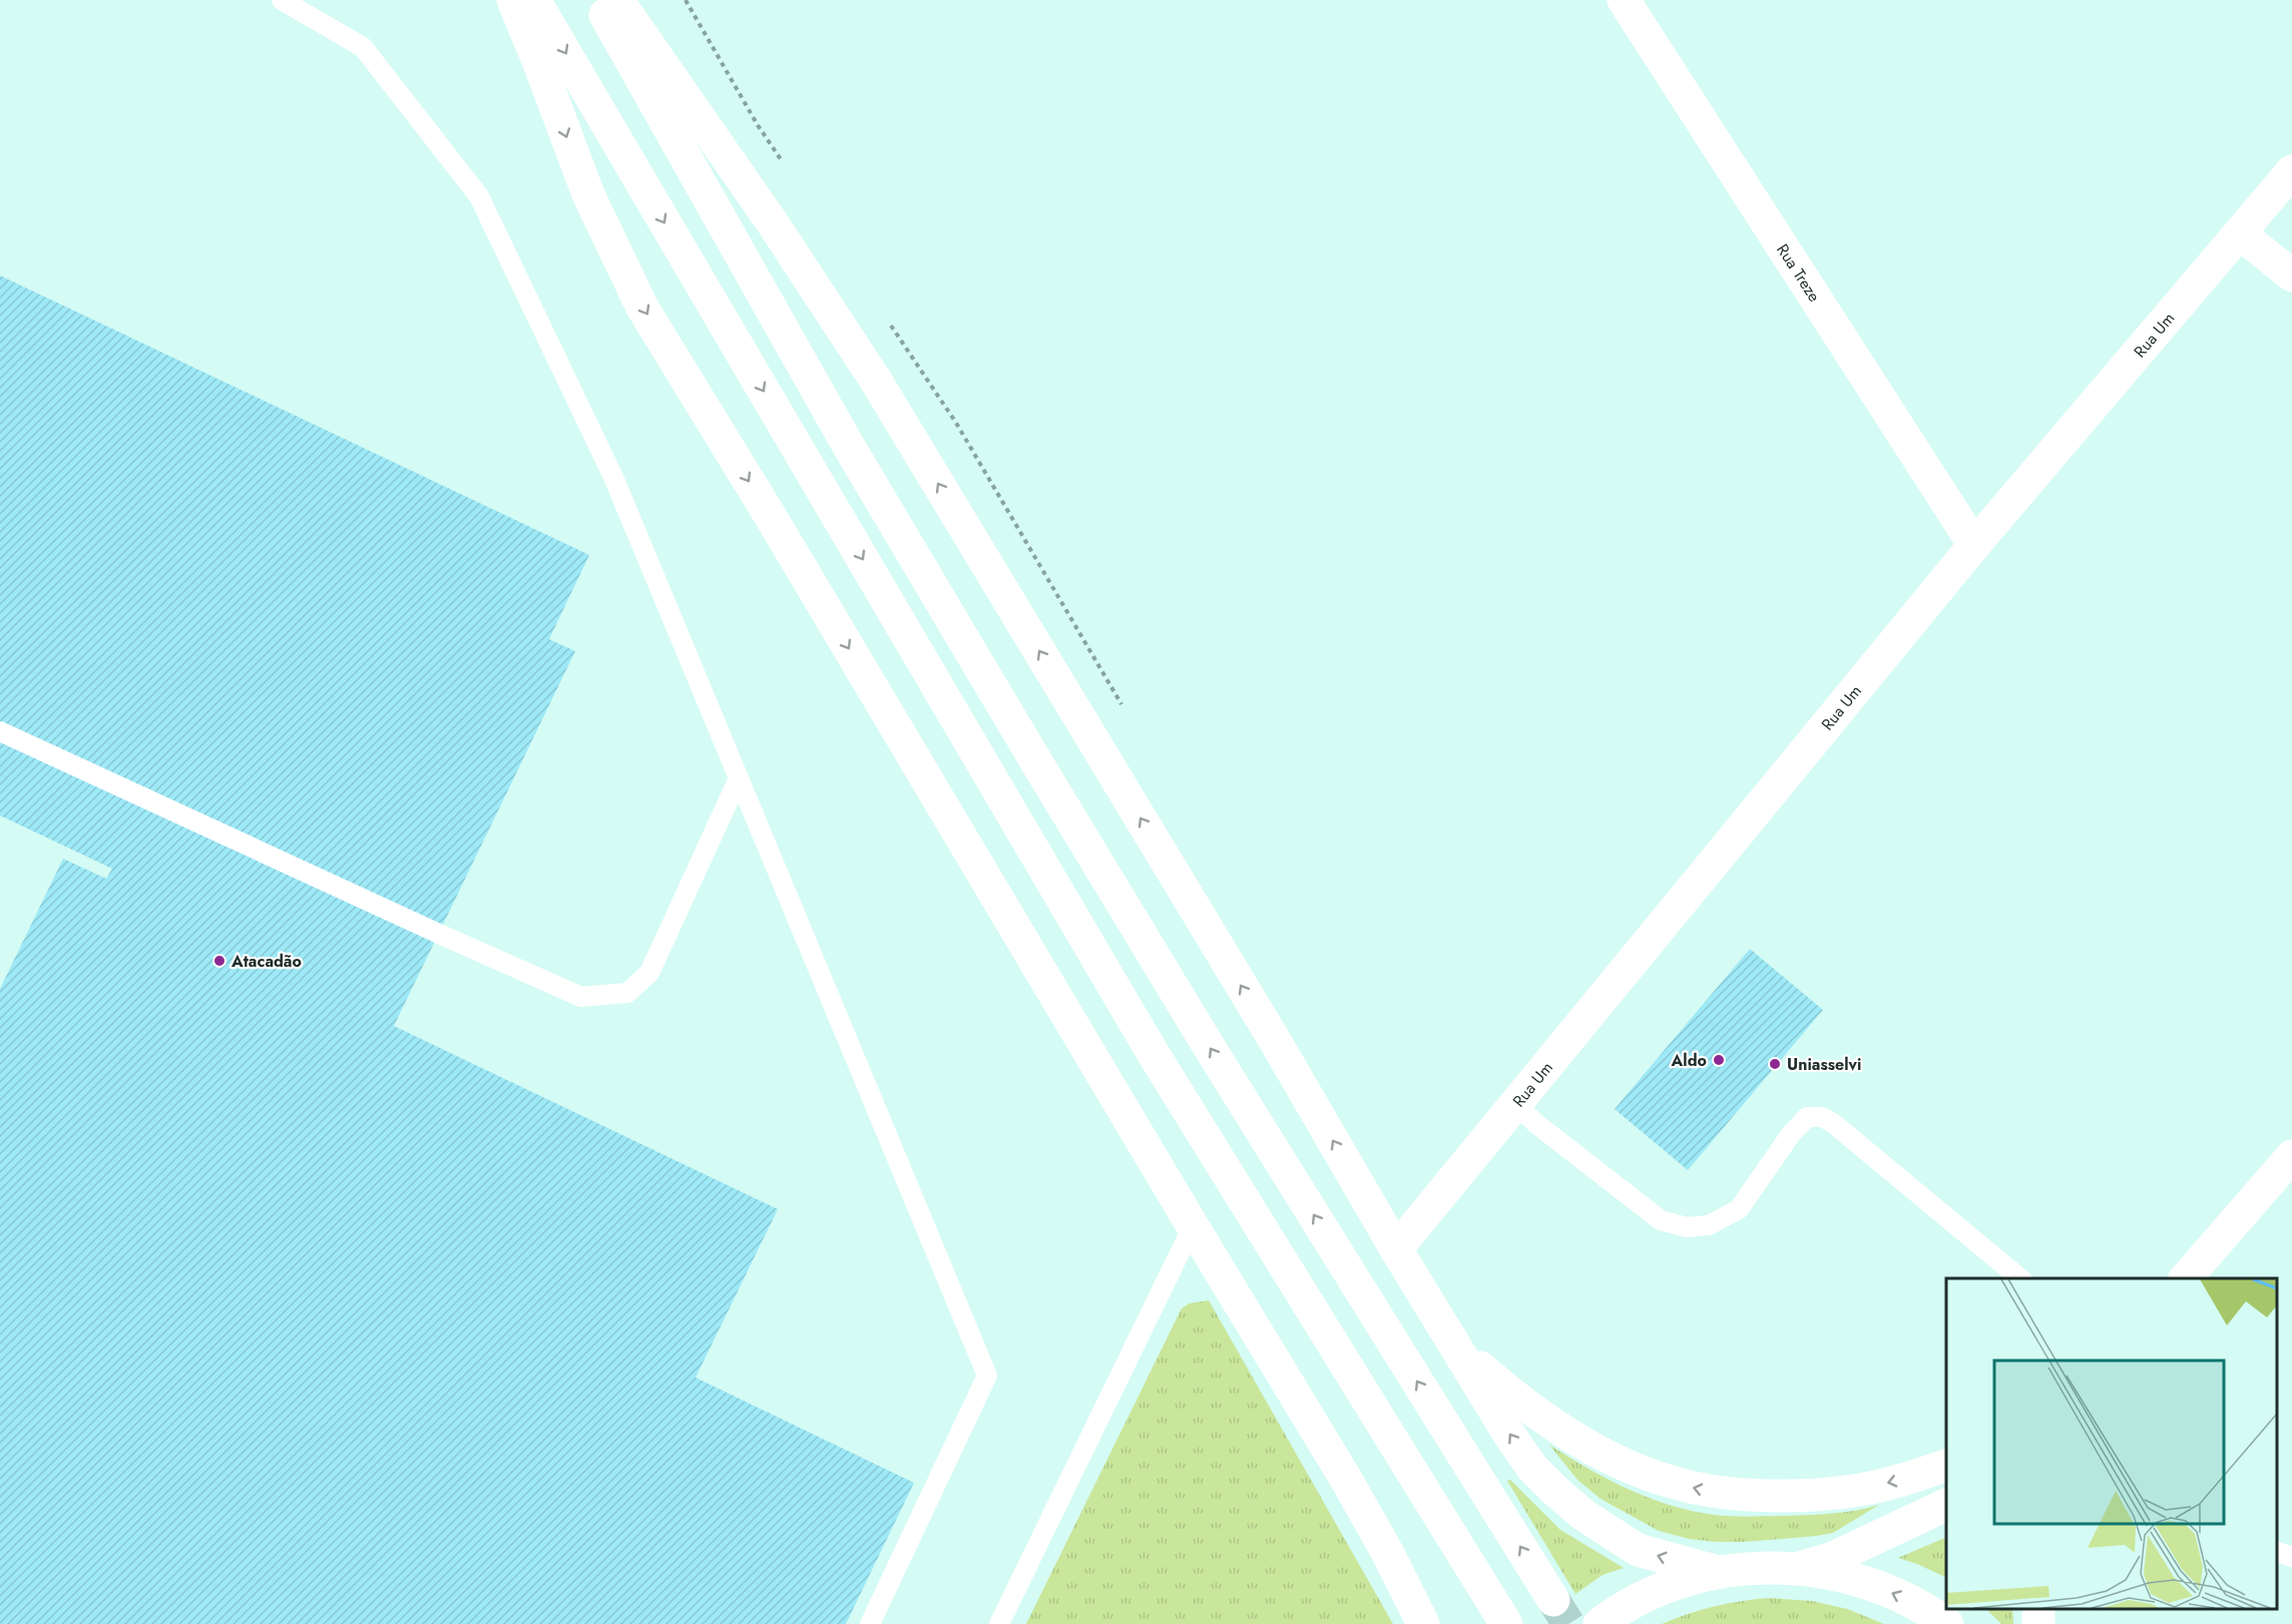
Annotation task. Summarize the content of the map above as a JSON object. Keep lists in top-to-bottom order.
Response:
{
  "streets": {
    "main road": ["Rua Treze", "Rua Um"]
  },
  "crossings": [
    ["Rua Treze", "Rua Um"]
  ],
  "places": ["Atacadão", "Aldo", "Uniasselvi"]
}
